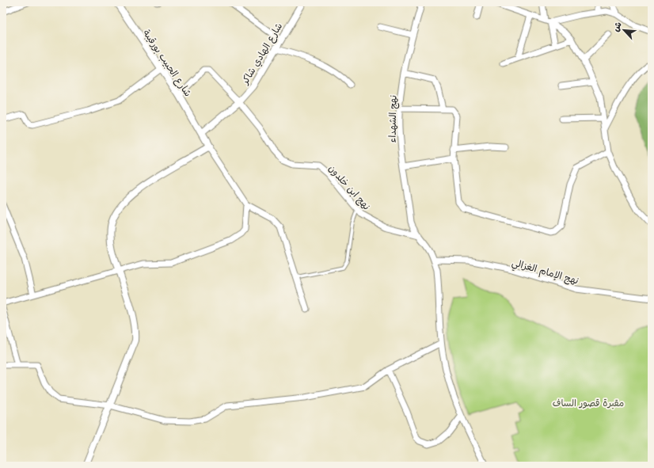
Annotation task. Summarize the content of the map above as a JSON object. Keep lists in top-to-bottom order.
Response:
{
  "streets": {
    "street": [
      "شارع الهادي شاكر",
      "شارع الحبيب بورقيبة",
      "نهج الشهداء",
      "نهج ابن خلدون",
      "نهج الإمام الغزالي"
    ]
  },
  "crossings": [
    ["شارع الهادي شاكر", "شارع الحبيب بورقيبة"],
    ["شارع الهادي شاكر", "نهج ابن خلدون"],
    ["شارع الحبيب بورقيبة", "نهج ابن خلدون"],
    ["نهج الشهداء", "نهج ابن خلدون"],
    ["نهج الشهداء", "نهج الإمام الغزالي"]
  ],
  "parks": ["مقبرة قصور الساف"],
  "north": "top left"
}
